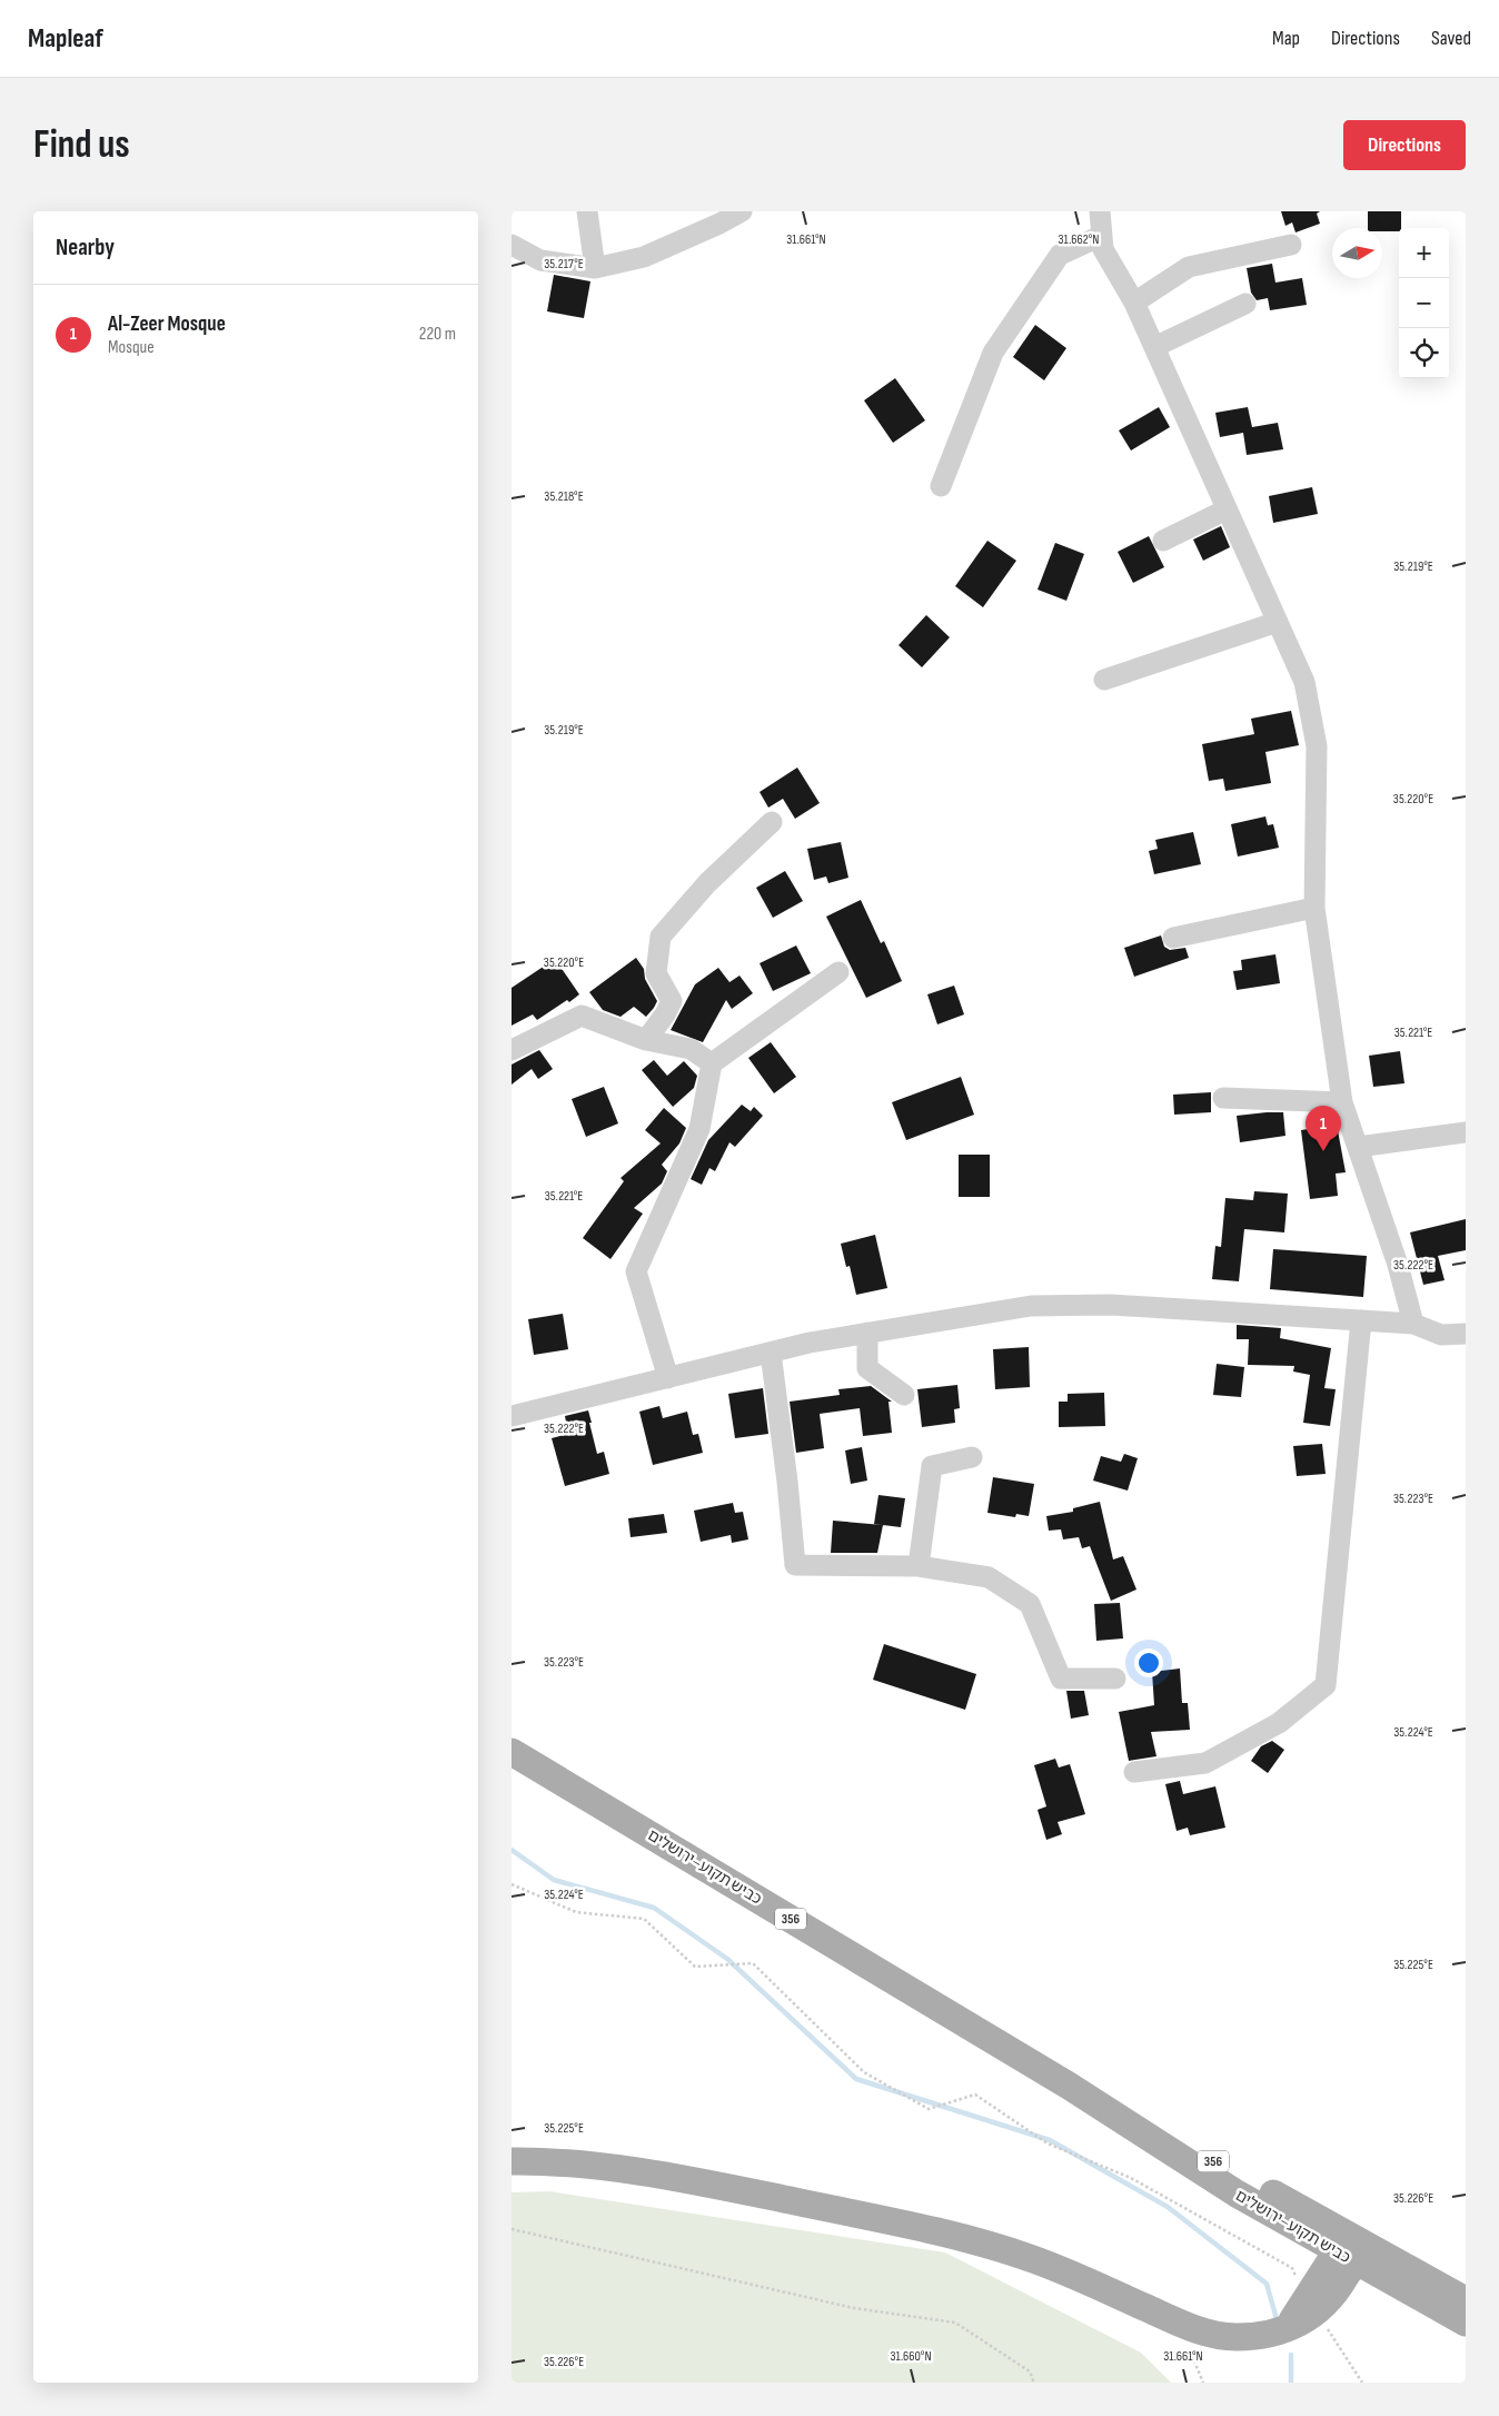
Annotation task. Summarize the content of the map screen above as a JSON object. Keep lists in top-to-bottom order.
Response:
{
  "streets": {
    "main road": ["כביש תקוע–ירושלים", "356"]
  },
  "north": "right",
  "page": {
    "header": "Mapleaf",
    "nav": ["Map", "Directions", "Saved"],
    "buttons": "Directions",
    "title": "Find us",
    "heading": "Nearby",
    "map_buttons": ["+", "−"],
    "list": [
      {
        "mark": "1",
        "name": "Al-Zeer Mosque",
        "note": "Mosque",
        "value": "220 m"
      }
    ],
    "pins": "1"
  },
  "coordinates": [
    "31.661°N",
    "31.662°N",
    "35.217°E",
    "35.218°E",
    "35.219°E",
    "35.220°E",
    "35.221°E",
    "35.222°E",
    "35.223°E",
    "35.224°E",
    "35.225°E",
    "35.226°E",
    "31.660°N"
  ]
}
